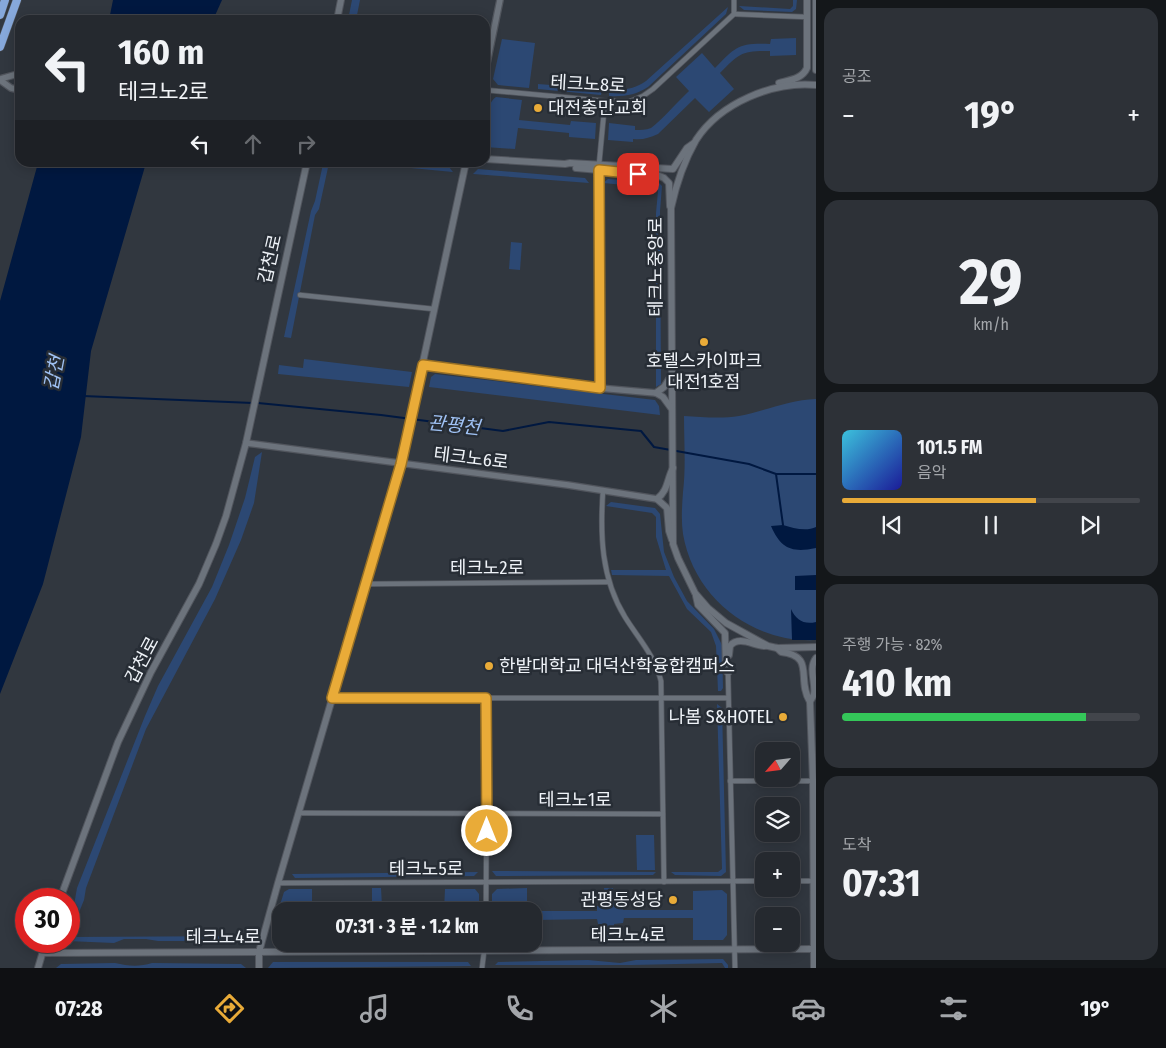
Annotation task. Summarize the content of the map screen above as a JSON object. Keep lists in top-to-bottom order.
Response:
{
  "streets": {
    "main road": ["갑천로", "테크노중앙로", "테크노4로"],
    "street": [
      "테크노8로",
      "테크노6로",
      "테크노2로",
      "테크노1로",
      "테크노5로"
    ]
  },
  "crossings": [
    ["갑천로", "테크노6로"]
  ],
  "water": ["갑천", "관평천"],
  "places": [
    "대전충만교회",
    "호텔스카이파크 대전1호점",
    "한밭대학교 대덕산학융합캠퍼스",
    "나봄 S&HOTEL",
    "관평동성당"
  ],
  "north": "bottom left",
  "page": {
    "tile": [
      "공조",
      ["29", "km/h"],
      ["주행 가능 · 82%", "410 km"],
      ["도착", "07:31"]
    ],
    "turn": ["160 m", "테크노2로"],
    "heat": ["−", "19°", "+"],
    "song": ["101.5 FM", "음악"],
    "map_buttons": ["+", "−"],
    "limit": "30",
    "trip": "07:31 · 3 분 · 1.2 km",
    "tabs": ["07:28", "19°"]
  }
}
